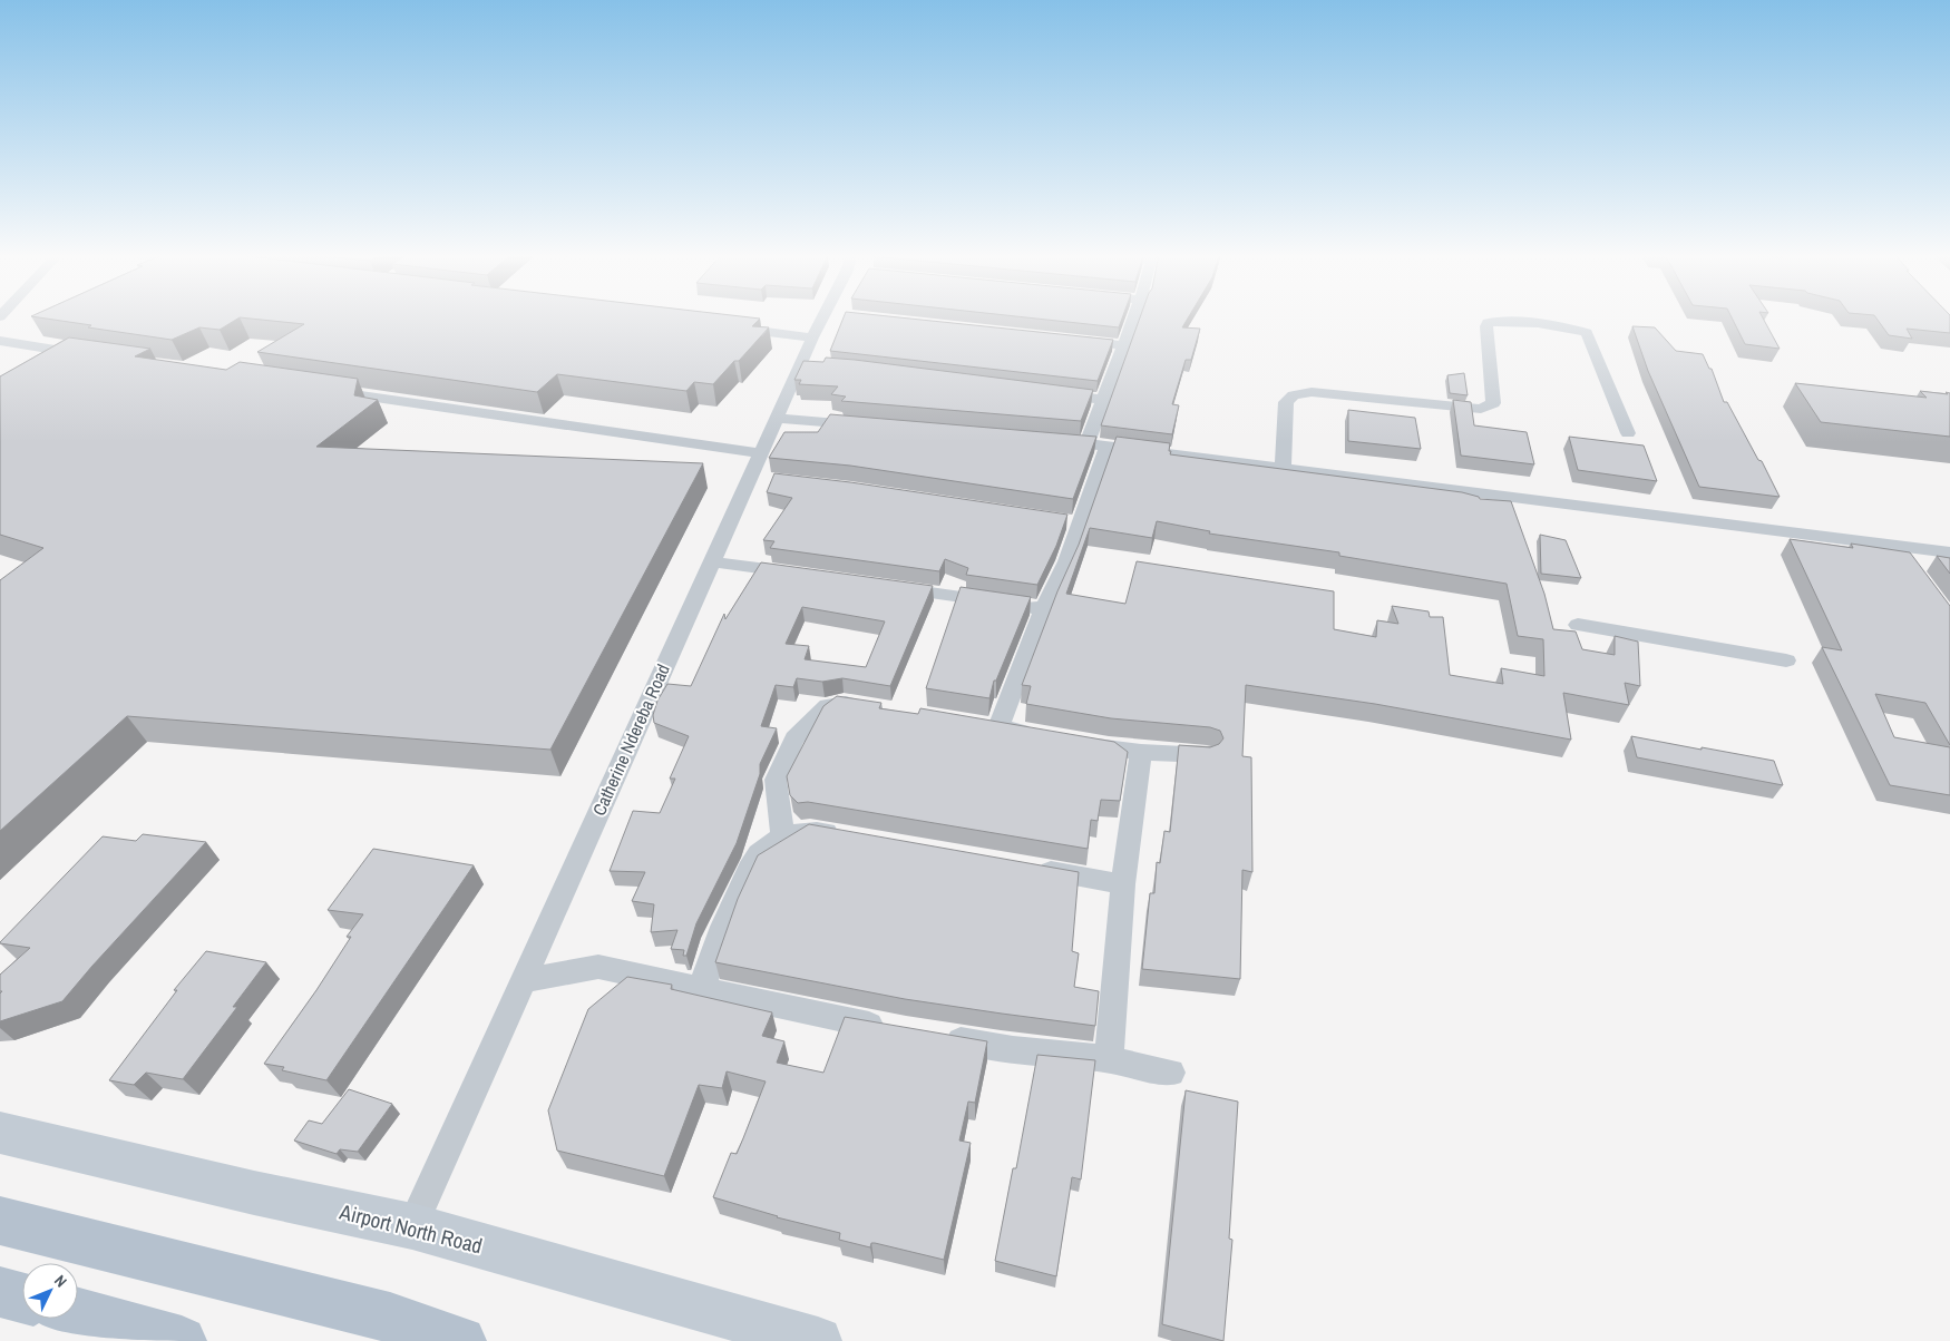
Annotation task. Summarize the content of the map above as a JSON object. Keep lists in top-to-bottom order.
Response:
{
  "streets": {
    "main road": ["Airport North Road"],
    "street": ["Catherine Ndereba Road"]
  },
  "crossings": [
    ["Catherine Ndereba Road", "Airport North Road"]
  ],
  "north": "top right"
}
